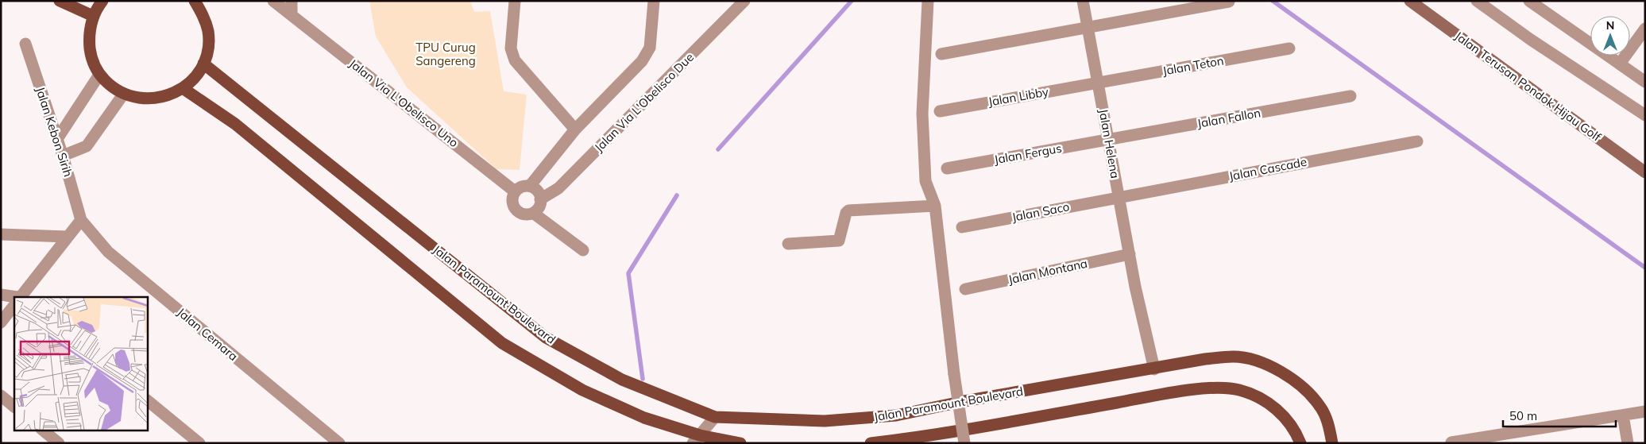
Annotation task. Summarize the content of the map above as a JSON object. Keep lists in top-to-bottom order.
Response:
{
  "streets": {
    "main road": ["Jalan Terusan Pondok Hijau Golf", "Jalan Paramount Boulevard"],
    "street": [
      "Jalan Teton",
      "Jalan Libby",
      "Jalan Via L'Obelisco Due",
      "Jalan Via L'Obelisco Uno",
      "Jalan Fallon",
      "Jalan Kebon Sirih",
      "Jalan Helena",
      "Jalan Fergus",
      "Jalan Cascade",
      "Jalan Saco",
      "Jalan Montana",
      "Jalan Cemara"
    ]
  },
  "crossings": [
    ["Jalan Teton", "Jalan Libby"],
    ["Jalan Teton", "Jalan Helena"],
    ["Jalan Libby", "Jalan Helena"],
    ["Jalan Via L'Obelisco Due", "Jalan Via L'Obelisco Uno"],
    ["Jalan Fallon", "Jalan Helena"],
    ["Jalan Fallon", "Jalan Fergus"],
    ["Jalan Kebon Sirih", "Jalan Cemara"],
    ["Jalan Helena", "Jalan Fergus"],
    ["Jalan Helena", "Jalan Cascade"],
    ["Jalan Helena", "Jalan Saco"],
    ["Jalan Helena", "Jalan Montana"],
    ["Jalan Helena", "Jalan Paramount Boulevard"],
    ["Jalan Cascade", "Jalan Saco"]
  ],
  "parks": ["TPU Curug Sangereng"],
  "scale_bar": "50 m",
  "north": "top"
}
